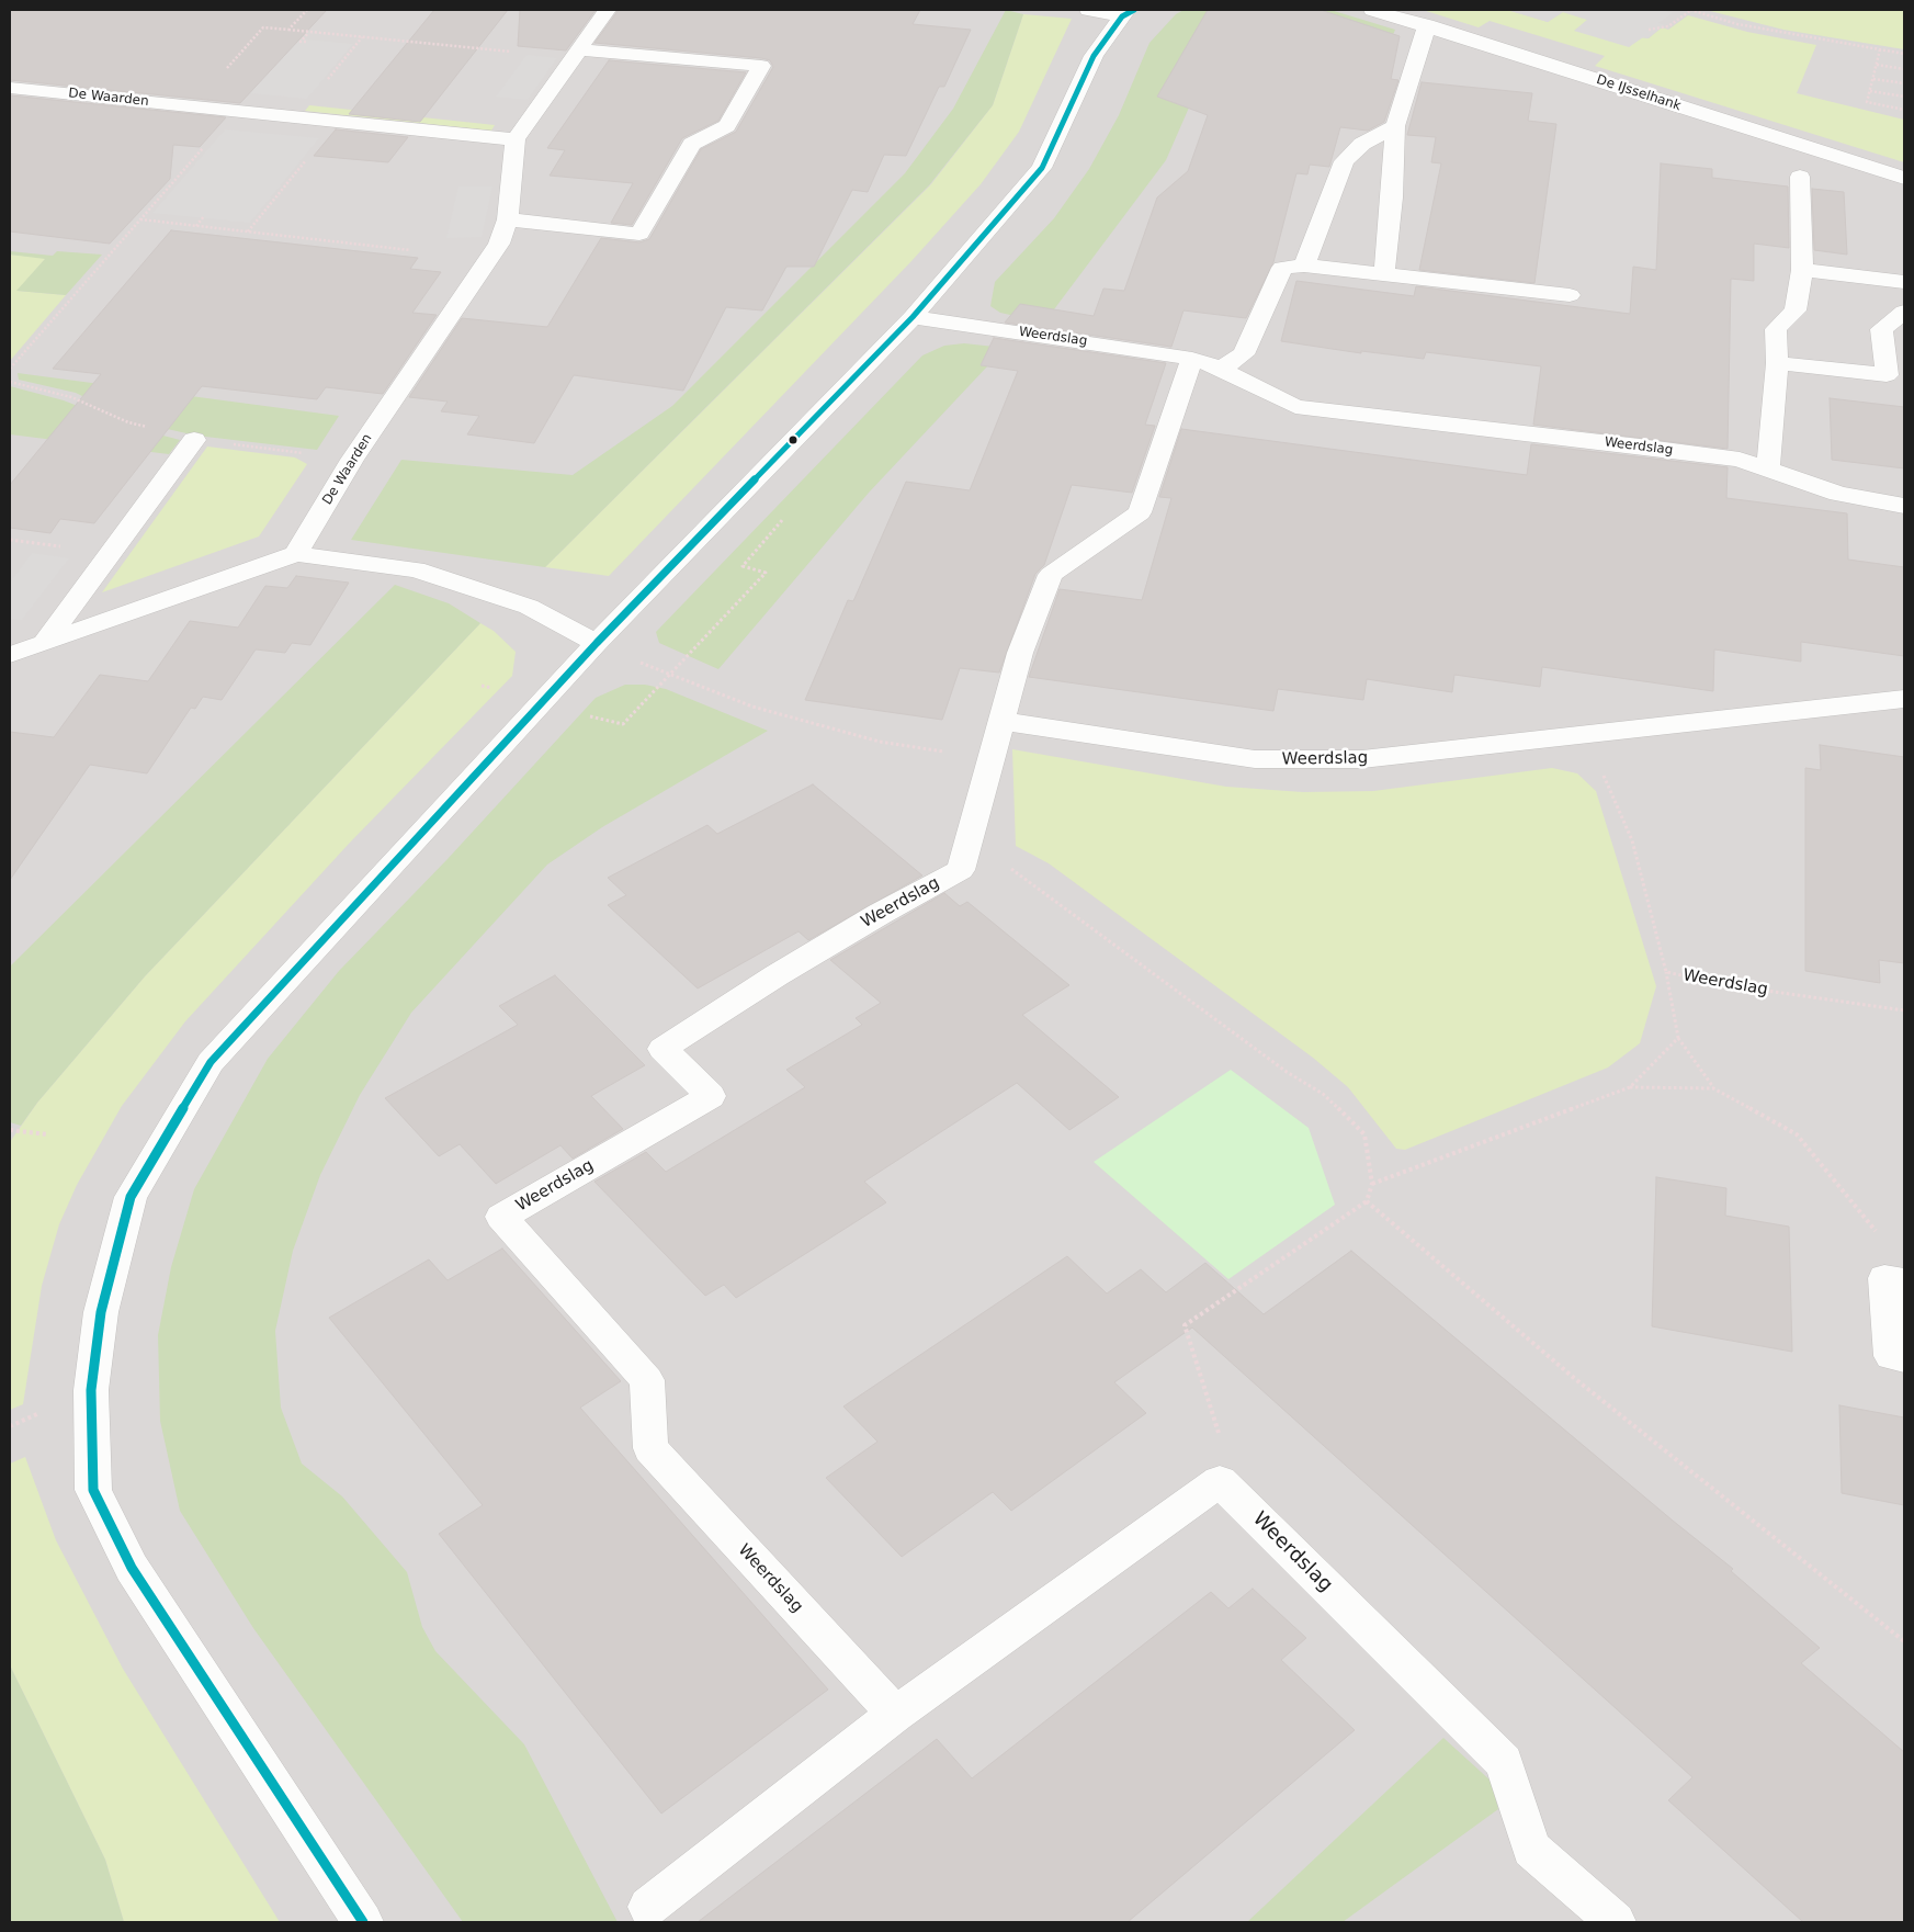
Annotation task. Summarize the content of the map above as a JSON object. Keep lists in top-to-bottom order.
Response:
{
  "streets": {
    "street": ["De IJsselhank", "De Waarden", "Weerdslag"]
  }
}
